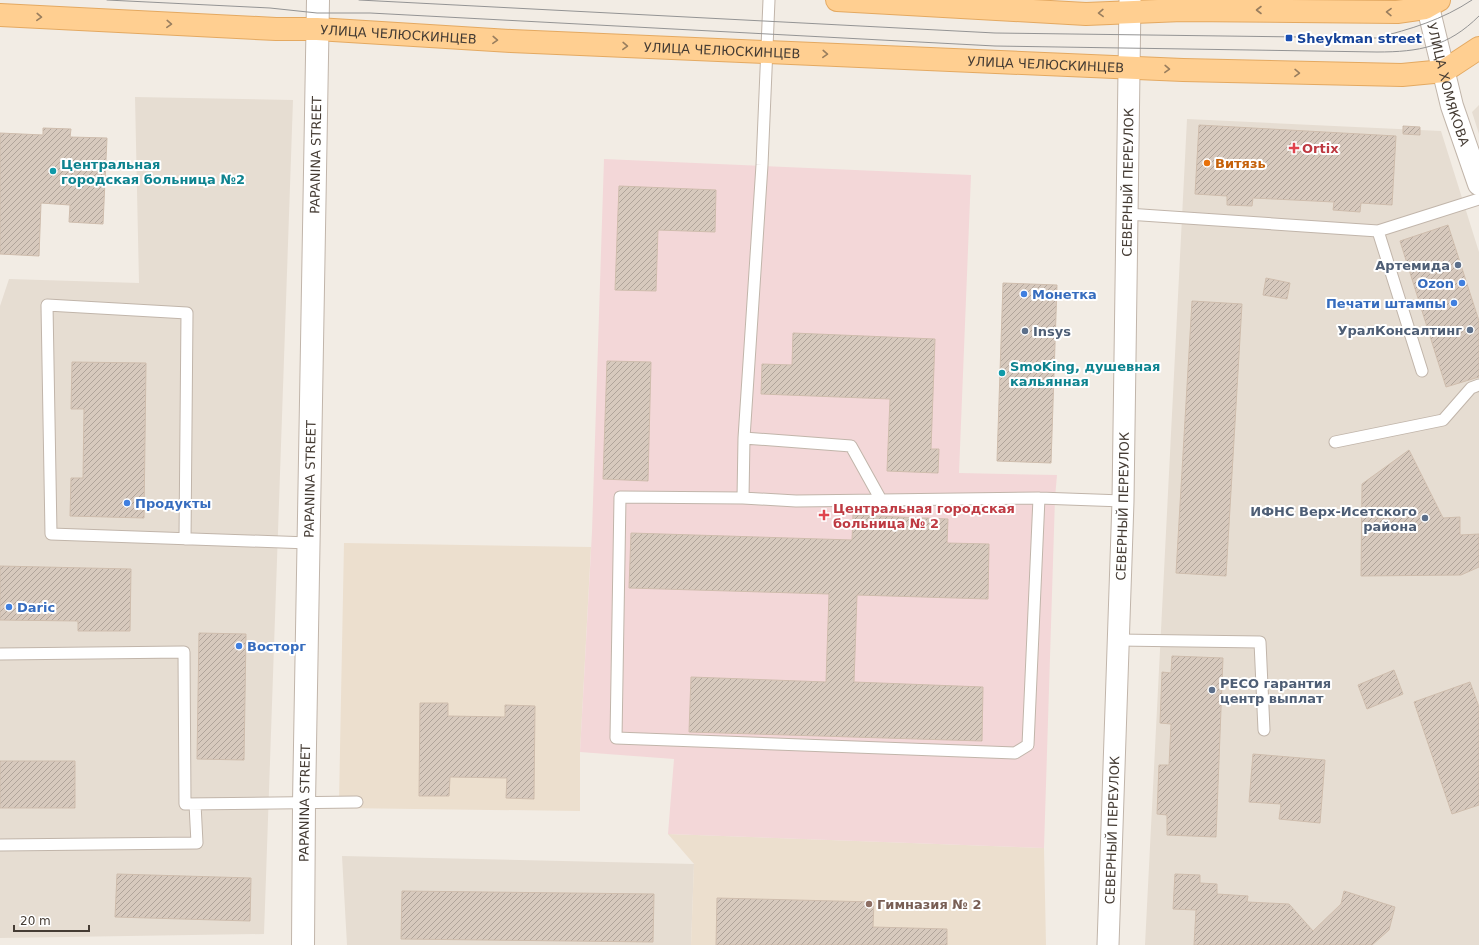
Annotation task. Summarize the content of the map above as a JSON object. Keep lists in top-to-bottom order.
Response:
{
  "streets": {
    "main road": ["УЛИЦА ЧЕЛЮСКИНЦЕВ"],
    "street": ["УЛИЦА ХОМЯКОВА", "PAPANINA STREET", "СЕВЕРНЫЙ ПЕРЕУЛОК"]
  },
  "crossings": [
    ["УЛИЦА ЧЕЛЮСКИНЦЕВ", "УЛИЦА ХОМЯКОВА"],
    ["УЛИЦА ЧЕЛЮСКИНЦЕВ", "PAPANINA STREET"],
    ["УЛИЦА ЧЕЛЮСКИНЦЕВ", "СЕВЕРНЫЙ ПЕРЕУЛОК"]
  ],
  "places": {
    "transit": ["Sheykman street"],
    "health": ["Ortix", "Центральная городская больница № 2"],
    "other": [
      "Витязь",
      "Центральная городская больница №2",
      "Артемида",
      "Ozon",
      "Монетка",
      "Печати штампы",
      "УралКонсалтинг",
      "Insys",
      "SmoKing, душевная кальянная",
      "Продукты",
      "ИФНС Верх-Исетского района",
      "Daric",
      "Восторг",
      "РЕСО гарантия центр выплат",
      "Гимназия № 2"
    ]
  },
  "scale_bar": "20 m"
}
